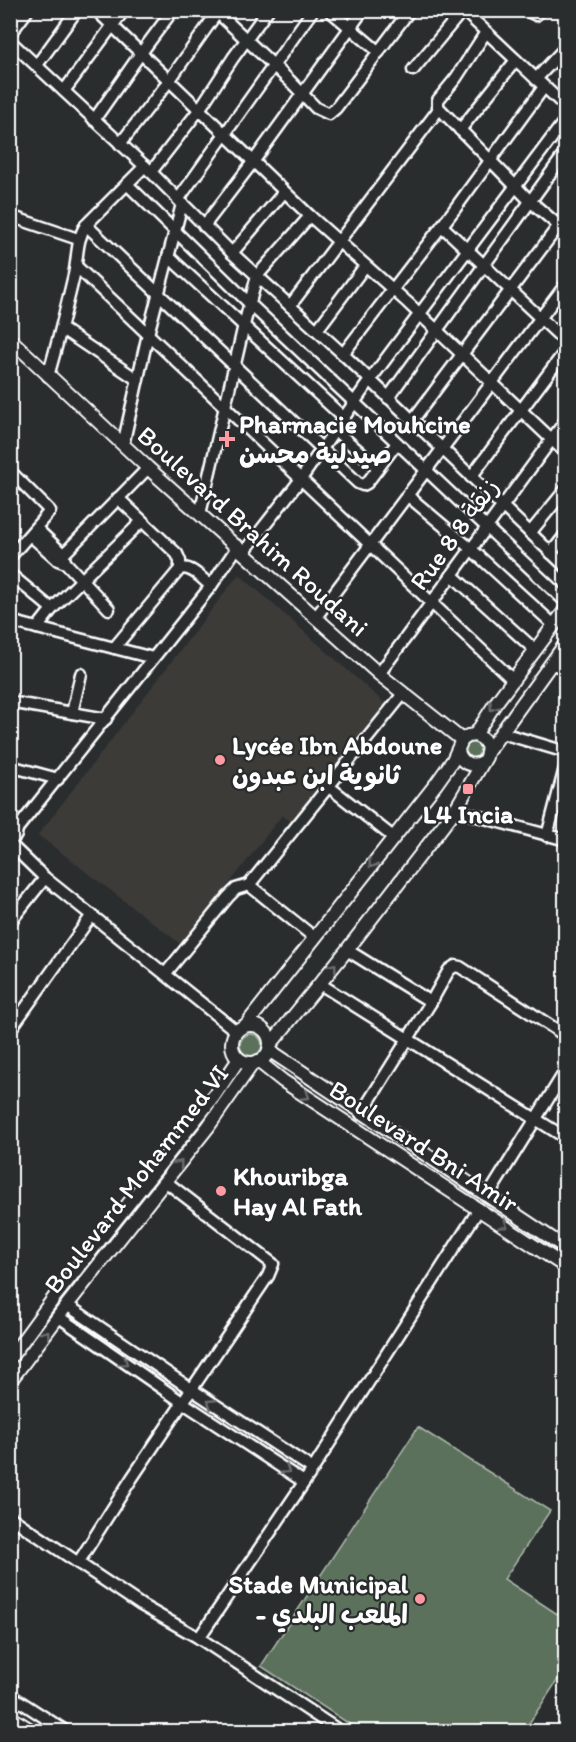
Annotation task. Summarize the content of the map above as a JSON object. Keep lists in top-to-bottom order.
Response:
{
  "streets": {
    "main road": ["Boulevard Brahim Roudani", "Boulevard Bni Amir", "Boulevard Mohammed VI"],
    "street": ["Rue 8 8 زنقة"]
  },
  "crossings": [
    ["Boulevard Brahim Roudani", "Rue 8 8 زنقة"],
    ["Boulevard Bni Amir", "Boulevard Mohammed VI"]
  ],
  "places": {
    "health": ["Pharmacie Mouhcine صيدلية محسن"],
    "other": ["Lycée Ibn Abdoune ثانوية ابن عبدون", "Khouribga Hay Al Fath", "Stade Municipal - الملعب البلدي"],
    "transit": ["L4 Incia"]
  }
}
